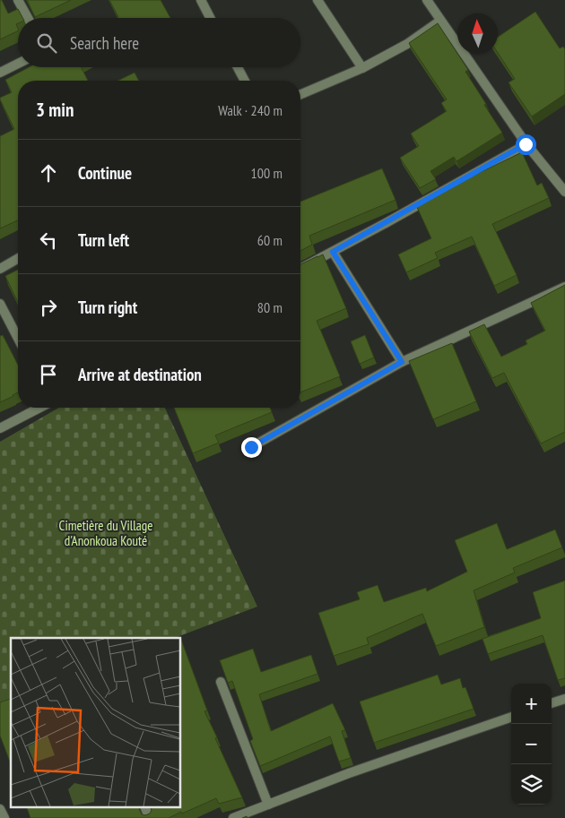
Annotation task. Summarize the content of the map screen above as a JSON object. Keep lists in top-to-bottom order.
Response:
{
  "parks": ["Cimetière du Village d'Anonkoua Kouté"],
  "north": "top",
  "page": {
    "search": "Search here",
    "heading": ["3 min", "Walk · 240 m"],
    "list": [
      ["Continue", "100 m"],
      ["Turn left", "60 m"],
      ["Turn right", "80 m"],
      "Arrive at destination"
    ],
    "map_buttons": ["+", "−"]
  }
}
